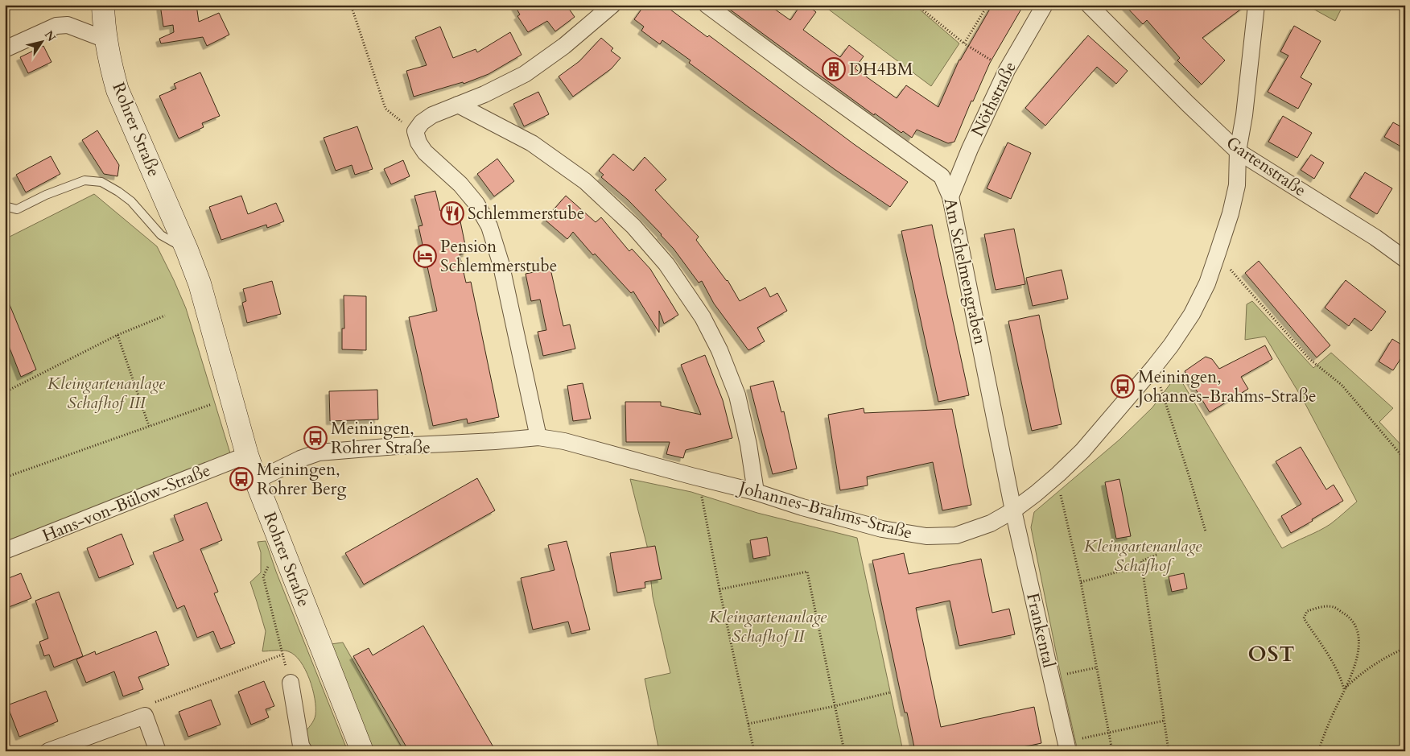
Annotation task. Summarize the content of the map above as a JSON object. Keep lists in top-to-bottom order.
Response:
{
  "streets": {
    "main road": ["Rohrer Straße"],
    "street": [
      "Nöthstraße",
      "Gartenstraße",
      "Am Schelmengraben",
      "Hans-von-Bülow-Straße",
      "Johannes-Brahms-Straße",
      "Frankental"
    ]
  },
  "crossings": [
    ["Nöthstraße", "Am Schelmengraben"],
    ["Rohrer Straße", "Hans-von-Bülow-Straße"],
    ["Rohrer Straße", "Johannes-Brahms-Straße"],
    ["Gartenstraße", "Johannes-Brahms-Straße"],
    ["Am Schelmengraben", "Johannes-Brahms-Straße"],
    ["Am Schelmengraben", "Frankental"],
    ["Johannes-Brahms-Straße", "Frankental"]
  ],
  "districts": ["OST"],
  "parks": ["Kleingartenanlage Schafhof III", "Kleingartenanlage Schafhof", "Kleingartenanlage Schafhof II"],
  "places": {
    "building": ["DH4BM"],
    "restaurant": ["Schlemmerstube"],
    "hotel": ["Pension Schlemmerstube"],
    "bus stop": ["Meiningen, Johannes-Brahms-Straße", "Meiningen, Rohrer Straße", "Meiningen, Rohrer Berg"]
  },
  "north": "top right"
}
